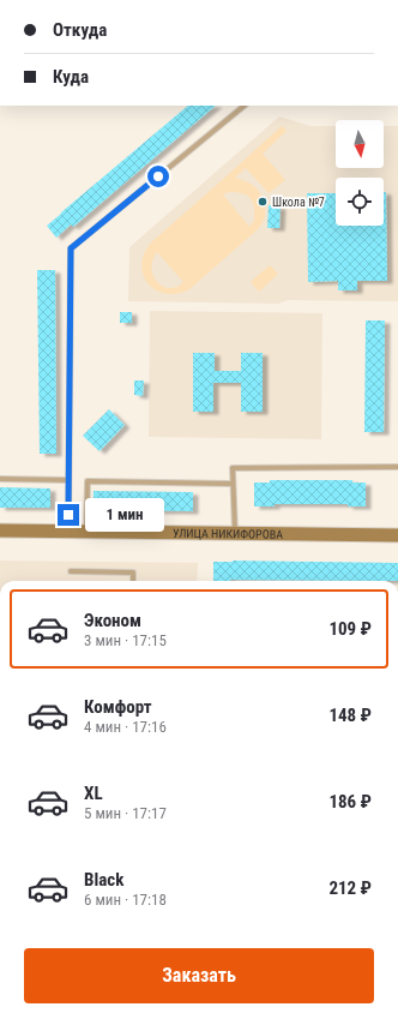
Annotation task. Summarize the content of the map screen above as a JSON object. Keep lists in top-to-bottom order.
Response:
{
  "streets": {
    "main road": ["УЛИЦА НИКИФОРОВА"]
  },
  "places": ["Школа №7"],
  "north": "bottom",
  "page": {
    "banner": ["Откуда", "Куда"],
    "bubble": "1 мин",
    "list": [
      {
        "name": "Эконом",
        "note": "3 мин · 17:15",
        "value": "109 ₽"
      },
      {
        "name": "Комфорт",
        "note": "4 мин · 17:16",
        "value": "148 ₽"
      },
      {
        "name": "XL",
        "note": "5 мин · 17:17",
        "value": "186 ₽"
      },
      {
        "name": "Black",
        "note": "6 мин · 17:18",
        "value": "212 ₽"
      }
    ],
    "buttons": "Заказать"
  }
}
